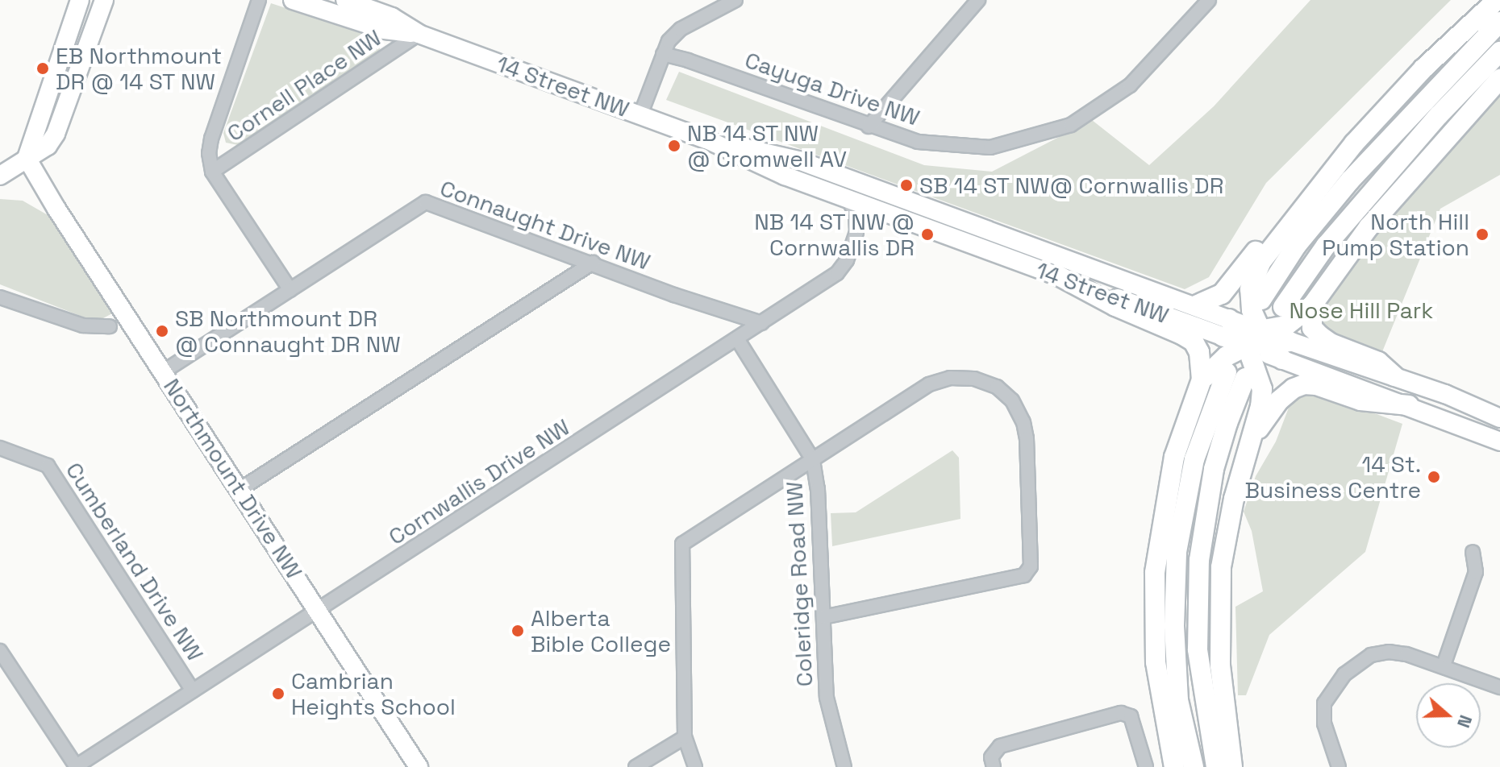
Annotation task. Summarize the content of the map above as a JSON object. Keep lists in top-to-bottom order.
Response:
{
  "streets": {
    "main road": ["14 Street NW", "Northmount Drive NW"],
    "street": [
      "Cornell Place NW",
      "Cayuga Drive NW",
      "Connaught Drive NW",
      "Cornwallis Drive NW",
      "Cumberland Drive NW",
      "Coleridge Road NW"
    ]
  },
  "crossings": [
    ["Cornell Place NW", "14 Street NW"],
    ["14 Street NW", "Cornwallis Drive NW"],
    ["Connaught Drive NW", "Northmount Drive NW"],
    ["Connaught Drive NW", "Cornwallis Drive NW"],
    ["Northmount Drive NW", "Cornwallis Drive NW"],
    ["Cornwallis Drive NW", "Cumberland Drive NW"],
    ["Cornwallis Drive NW", "Coleridge Road NW"]
  ],
  "parks": ["Nose Hill Park"],
  "places": [
    "EB Northmount DR @ 14 ST NW",
    "NB 14 ST NW @ Cromwell AV",
    "SB 14 ST NW@ Cornwallis DR",
    "NB 14 ST NW @ Cornwallis DR",
    "North Hill Pump Station",
    "SB Northmount DR @ Connaught DR NW",
    "14 St. Business Centre",
    "Alberta Bible College",
    "Cambrian Heights School"
  ],
  "north": "right"
}
